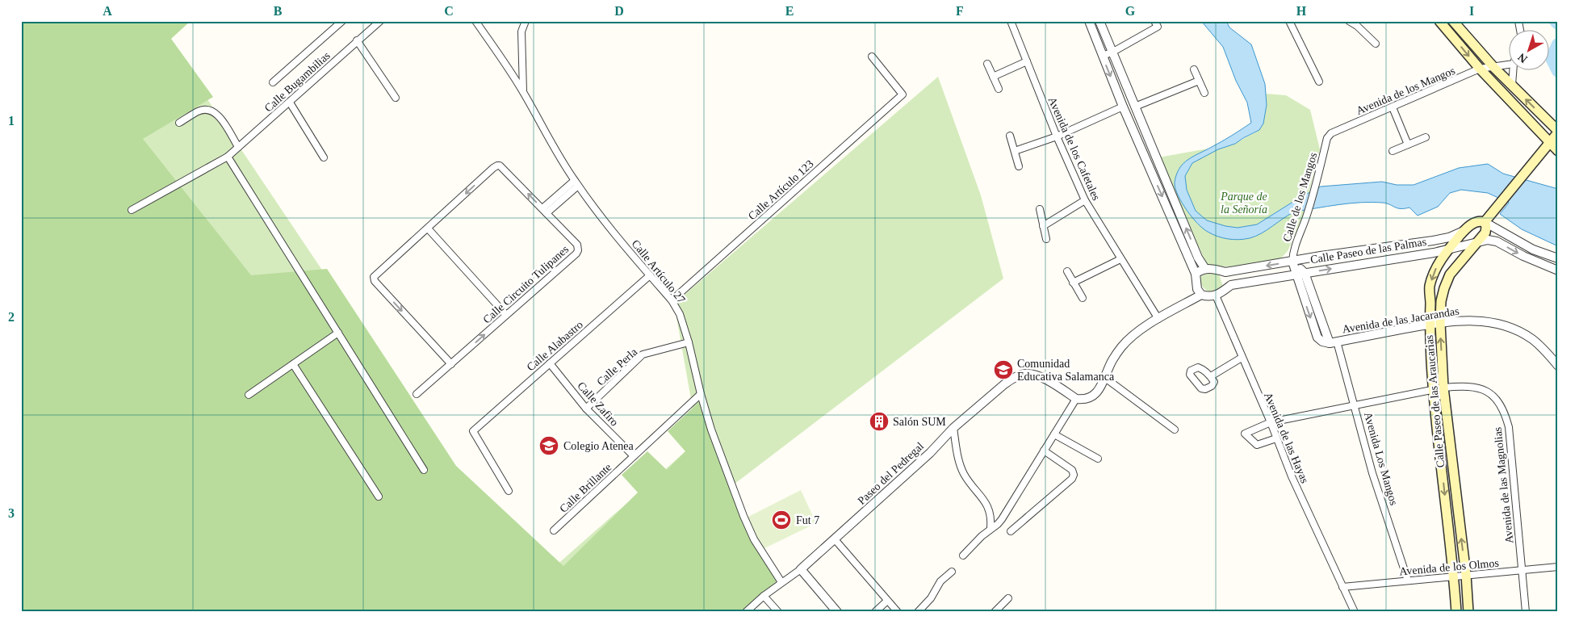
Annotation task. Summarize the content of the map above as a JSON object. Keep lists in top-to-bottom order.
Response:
{
  "streets": {
    "main road": ["Calle Paseo de las Palmas", "Calle Paseo de las Araucarias"],
    "street": [
      "Calle Bugambilias",
      "Avenida de los Mangos",
      "Avenida de los Cafetales",
      "Calle Artículo 123",
      "Calle de los Mangos",
      "Calle Artículo 27",
      "Calle Circuito Tulipanes",
      "Avenida de las Jacarandas",
      "Calle Alabastro",
      "Calle Perla",
      "Calle Zafiro",
      "Avenida de las Hayas",
      "Avenida Los Mangos",
      "Paseo del Pedregal",
      "Avenida de las Magnolias",
      "Calle Brillante",
      "Avenida de los Olmos"
    ]
  },
  "crossings": [
    ["Avenida de los Mangos", "Calle de los Mangos"],
    ["Calle Artículo 123", "Calle Artículo 27"],
    ["Calle de los Mangos", "Calle Paseo de las Palmas"],
    ["Calle de los Mangos", "Avenida Los Mangos"],
    ["Calle Paseo de las Palmas", "Calle Paseo de las Araucarias"],
    ["Calle Paseo de las Palmas", "Avenida de las Hayas"],
    ["Calle Paseo de las Palmas", "Avenida Los Mangos"],
    ["Calle Artículo 27", "Calle Alabastro"],
    ["Calle Artículo 27", "Calle Perla"],
    ["Calle Artículo 27", "Paseo del Pedregal"],
    ["Calle Artículo 27", "Calle Brillante"],
    ["Avenida de las Jacarandas", "Calle Paseo de las Araucarias"],
    ["Avenida de las Jacarandas", "Avenida Los Mangos"],
    ["Calle Alabastro", "Calle Zafiro"],
    ["Calle Perla", "Calle Zafiro"],
    ["Calle Paseo de las Araucarias", "Avenida de las Magnolias"],
    ["Calle Paseo de las Araucarias", "Avenida de los Olmos"],
    ["Calle Zafiro", "Calle Brillante"],
    ["Avenida de las Hayas", "Avenida de las Magnolias"],
    ["Avenida de las Hayas", "Avenida de los Olmos"],
    ["Avenida Los Mangos", "Avenida de las Magnolias"],
    ["Avenida Los Mangos", "Avenida de los Olmos"],
    ["Avenida de las Magnolias", "Avenida de los Olmos"]
  ],
  "parks": ["Parque de la Señoría"],
  "places": {
    "school or university": ["Comunidad Educativa Salamanca", "Colegio Atenea"],
    "building": ["Salón SUM"],
    "sports": ["Fut 7"]
  },
  "north": "bottom left",
  "grid": {
    "columns": [
      "A",
      "B",
      "C",
      "D",
      "E",
      "F",
      "G",
      "H",
      "I"
    ],
    "rows": ["1", "2", "3"]
  }
}
